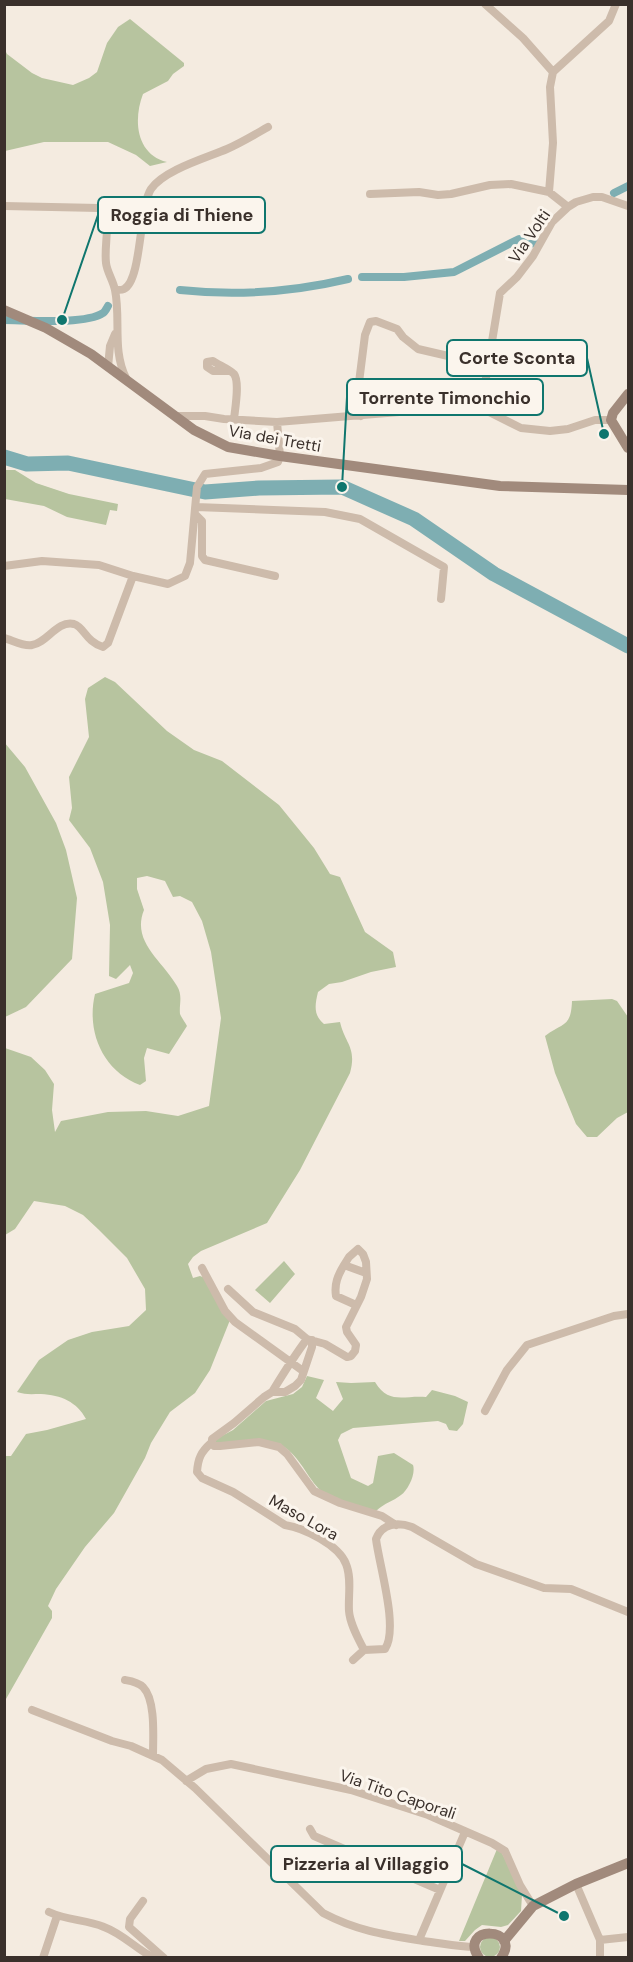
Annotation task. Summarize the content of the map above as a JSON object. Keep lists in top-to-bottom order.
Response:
{
  "streets": {
    "street": [
      "Via Volti",
      "Via dei Tretti",
      "Maso Lora",
      "Via Tito Caporali"
    ]
  },
  "places": [
    "Roggia di Thiene",
    "Corte Sconta",
    "Torrente Timonchio",
    "Pizzeria al Villaggio"
  ]
}
